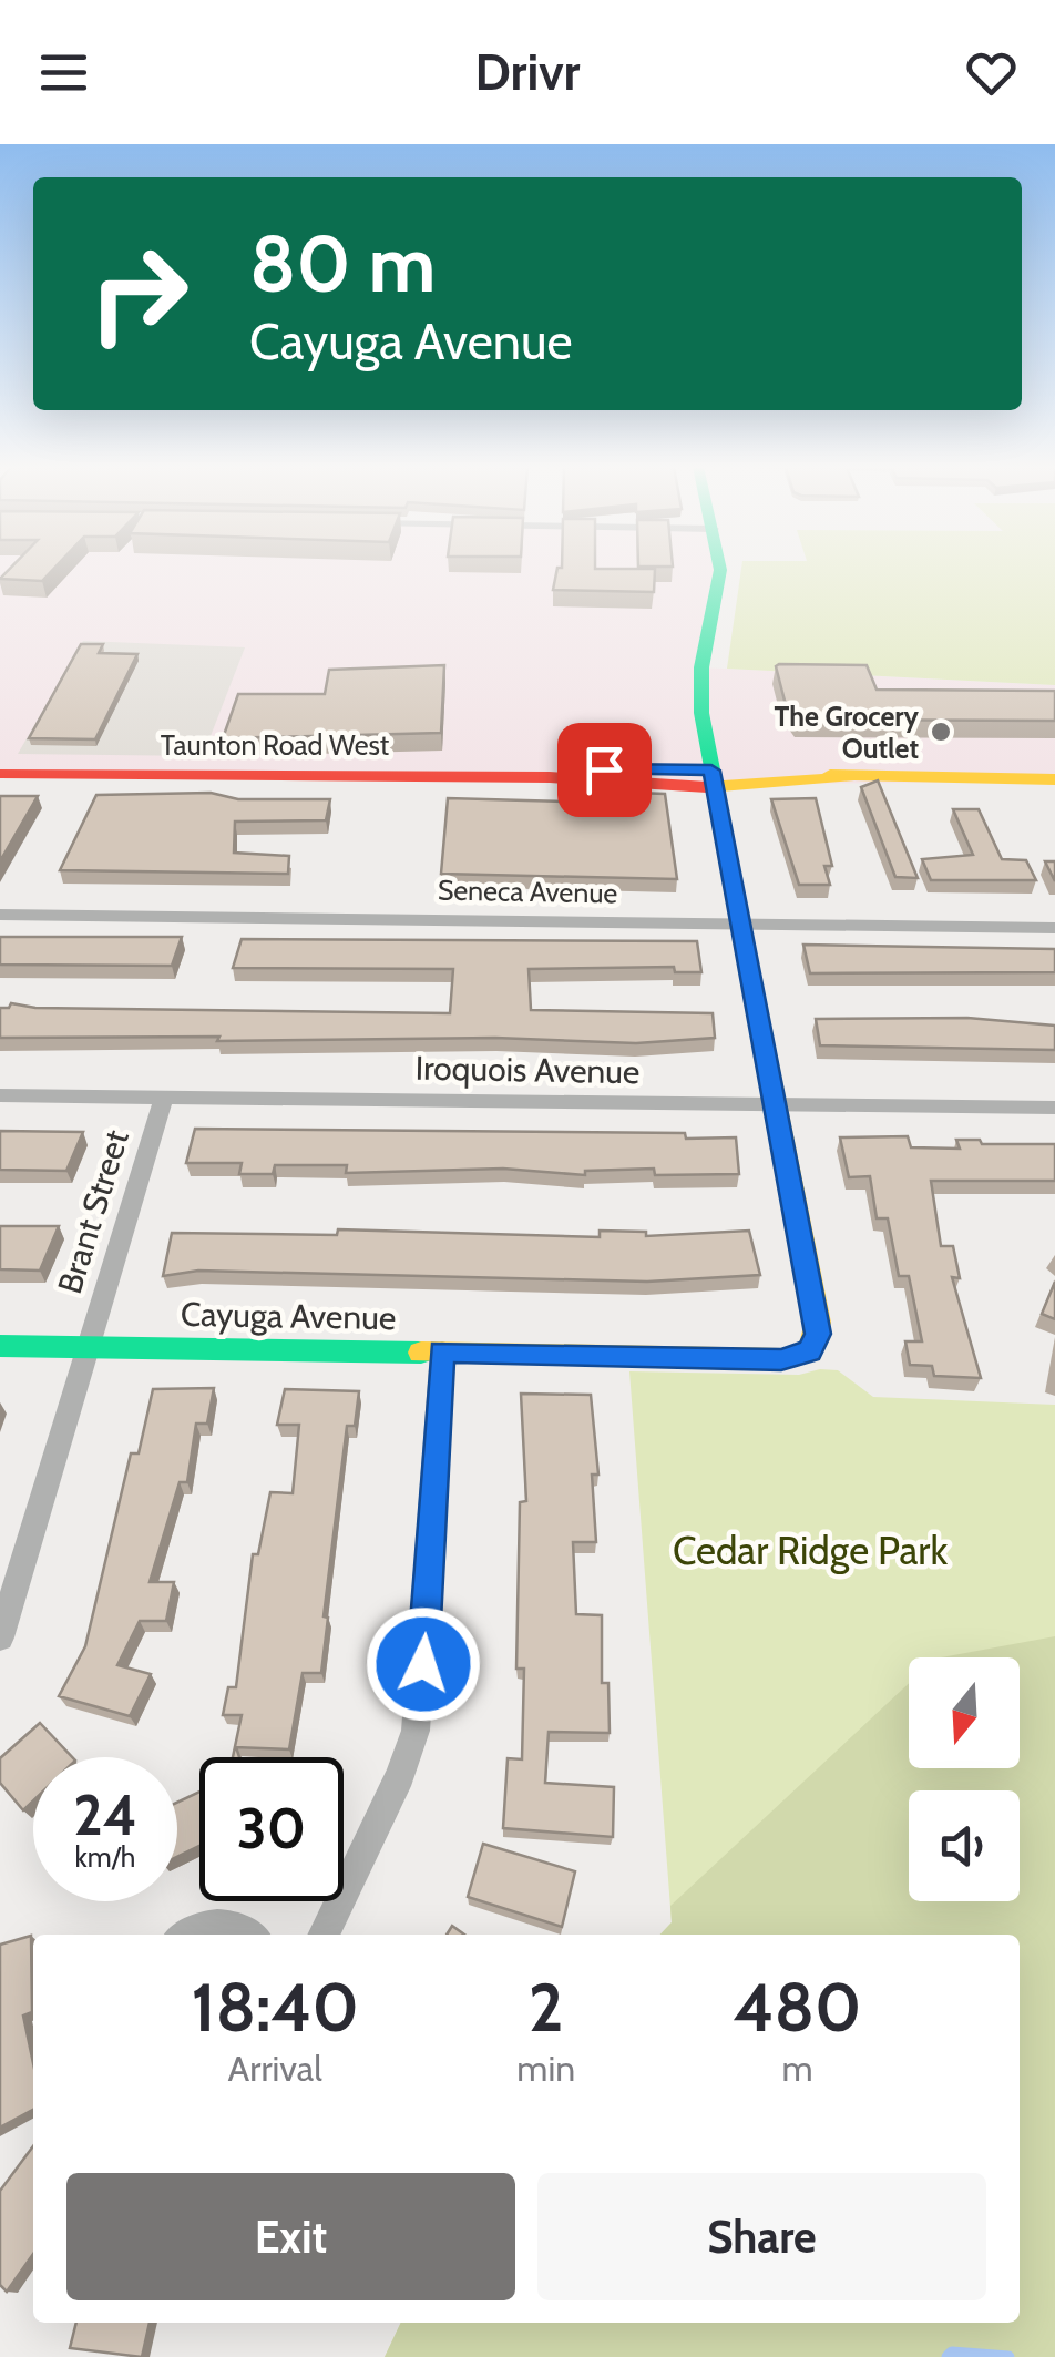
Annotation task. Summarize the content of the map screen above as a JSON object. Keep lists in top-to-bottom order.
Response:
{
  "streets": {
    "street": [
      "Taunton Road West",
      "Seneca Avenue",
      "Iroquois Avenue",
      "Brant Street",
      "Cayuga Avenue"
    ]
  },
  "crossings": [
    ["Iroquois Avenue", "Brant Street"],
    ["Iroquois Avenue", "Cayuga Avenue"],
    ["Brant Street", "Cayuga Avenue"]
  ],
  "parks": ["Cedar Ridge Park"],
  "places": ["The Grocery Outlet"],
  "north": "bottom",
  "page": {
    "header": "Drivr",
    "turn": ["80 m", "Cayuga Avenue"],
    "speed": "24 km/h",
    "limit": "30",
    "eta": [
      "18:40",
      "Arrival",
      "2",
      "min",
      "480",
      "m"
    ],
    "buttons": ["Exit", "Share"]
  }
}
